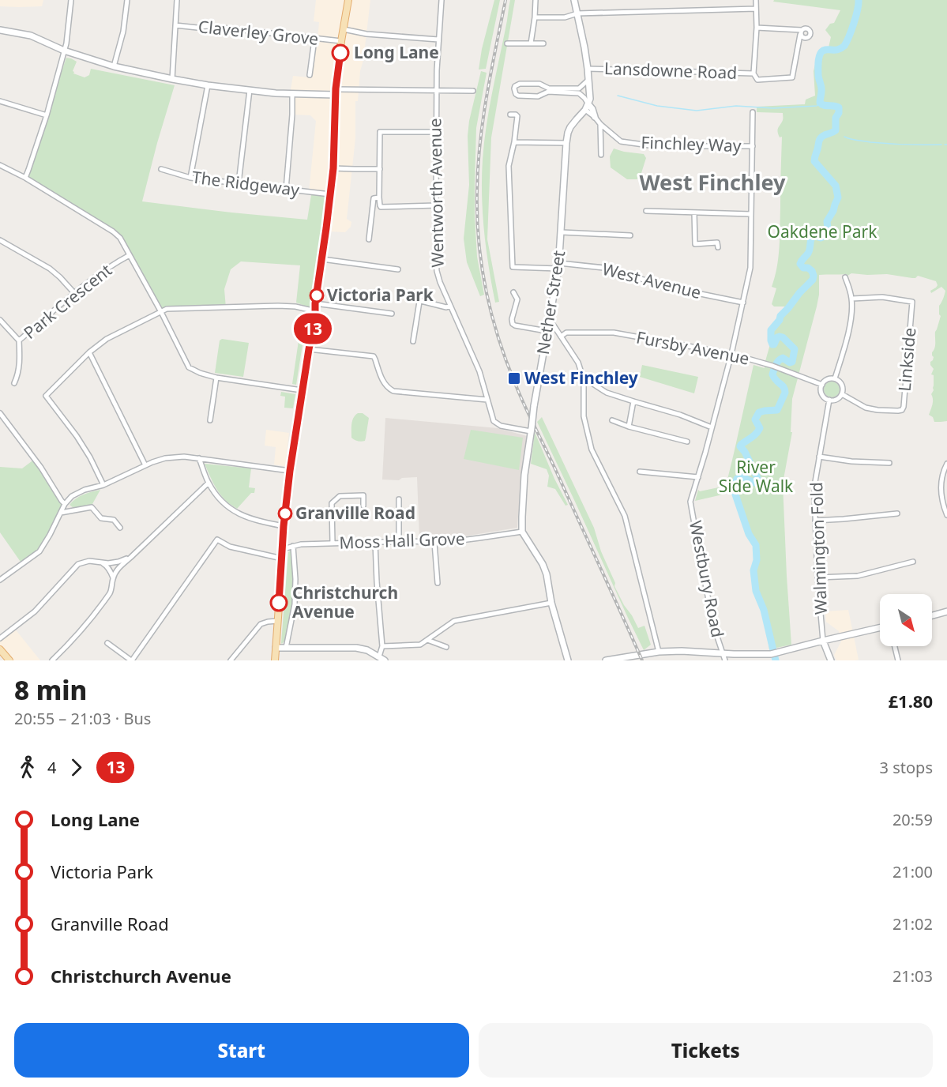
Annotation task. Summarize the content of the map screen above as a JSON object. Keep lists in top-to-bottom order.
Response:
{
  "streets": {
    "street": [
      "Claverley Grove",
      "Lansdowne Road",
      "Finchley Way",
      "The Ridgeway",
      "Wentworth Avenue",
      "West Avenue",
      "Park Crescent",
      "Nether Street",
      "Fursby Avenue",
      "Linkside",
      "Moss Hall Grove",
      "Walmington Fold",
      "Westbury Road"
    ]
  },
  "crossings": [
    ["Lansdowne Road", "Nether Street"],
    ["Finchley Way", "Nether Street"],
    ["Wentworth Avenue", "Nether Street"],
    ["West Avenue", "Nether Street"],
    ["Nether Street", "Moss Hall Grove"],
    ["Fursby Avenue", "Linkside"],
    ["Fursby Avenue", "Walmington Fold"],
    ["Linkside", "Walmington Fold"]
  ],
  "districts": ["West Finchley"],
  "parks": ["Oakdene Park", "River Side Walk"],
  "places": {
    "other": [
      "Long Lane",
      "Victoria Park",
      "Granville Road",
      "Christchurch Avenue"
    ],
    "transit": ["West Finchley"]
  },
  "lines": ["bus line 13"],
  "north": "bottom right",
  "page": {
    "on_map": "13",
    "heading": ["8 min", "20:55 – 21:03 · Bus", "£1.80"],
    "legs": ["4", "13", "3 stops"],
    "list": [
      {
        "name": "Long Lane",
        "value": "20:59"
      },
      {
        "name": "Victoria Park",
        "value": "21:00"
      },
      {
        "name": "Granville Road",
        "value": "21:02"
      },
      {
        "name": "Christchurch Avenue",
        "value": "21:03"
      }
    ],
    "buttons": ["Start", "Tickets"]
  }
}
